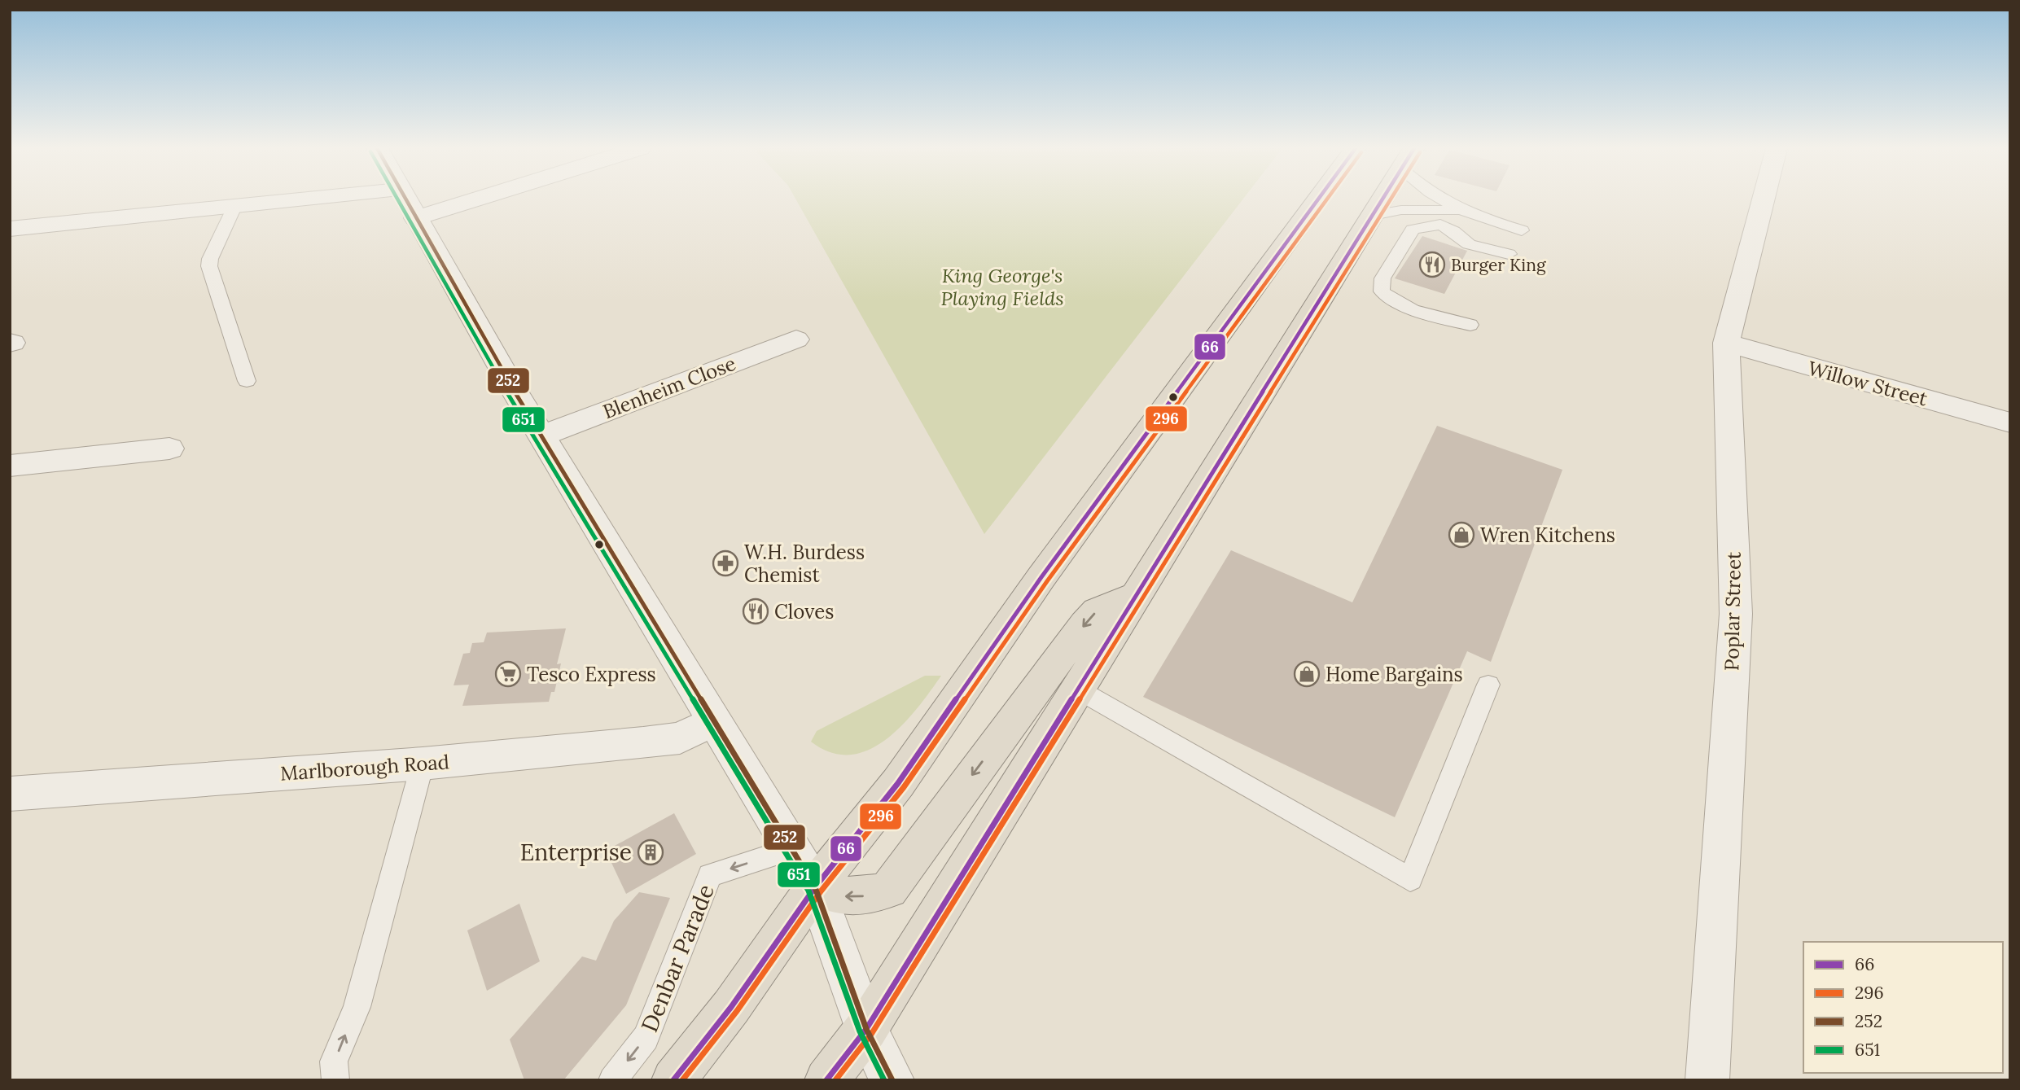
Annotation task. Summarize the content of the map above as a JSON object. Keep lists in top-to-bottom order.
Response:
{
  "streets": {
    "street": [
      "Willow Street",
      "Blenheim Close",
      "Poplar Street",
      "Marlborough Road"
    ],
    "lane": ["Denbar Parade"]
  },
  "crossings": [
    ["Willow Street", "Poplar Street"]
  ],
  "one_way": ["Denbar Parade"],
  "parks": ["King George's Playing Fields"],
  "places": {
    "restaurant": ["Burger King", "Cloves"],
    "shop": ["Wren Kitchens", "Home Bargains"],
    "pharmacy": ["W.H. Burdess Chemist"],
    "supermarket": ["Tesco Express"],
    "building": ["Enterprise"]
  },
  "lines": [
    "transit line 66",
    "transit line 296",
    "transit line 252",
    "transit line 651"
  ],
  "legend": [
    "66",
    "296",
    "252",
    "651"
  ]
}
